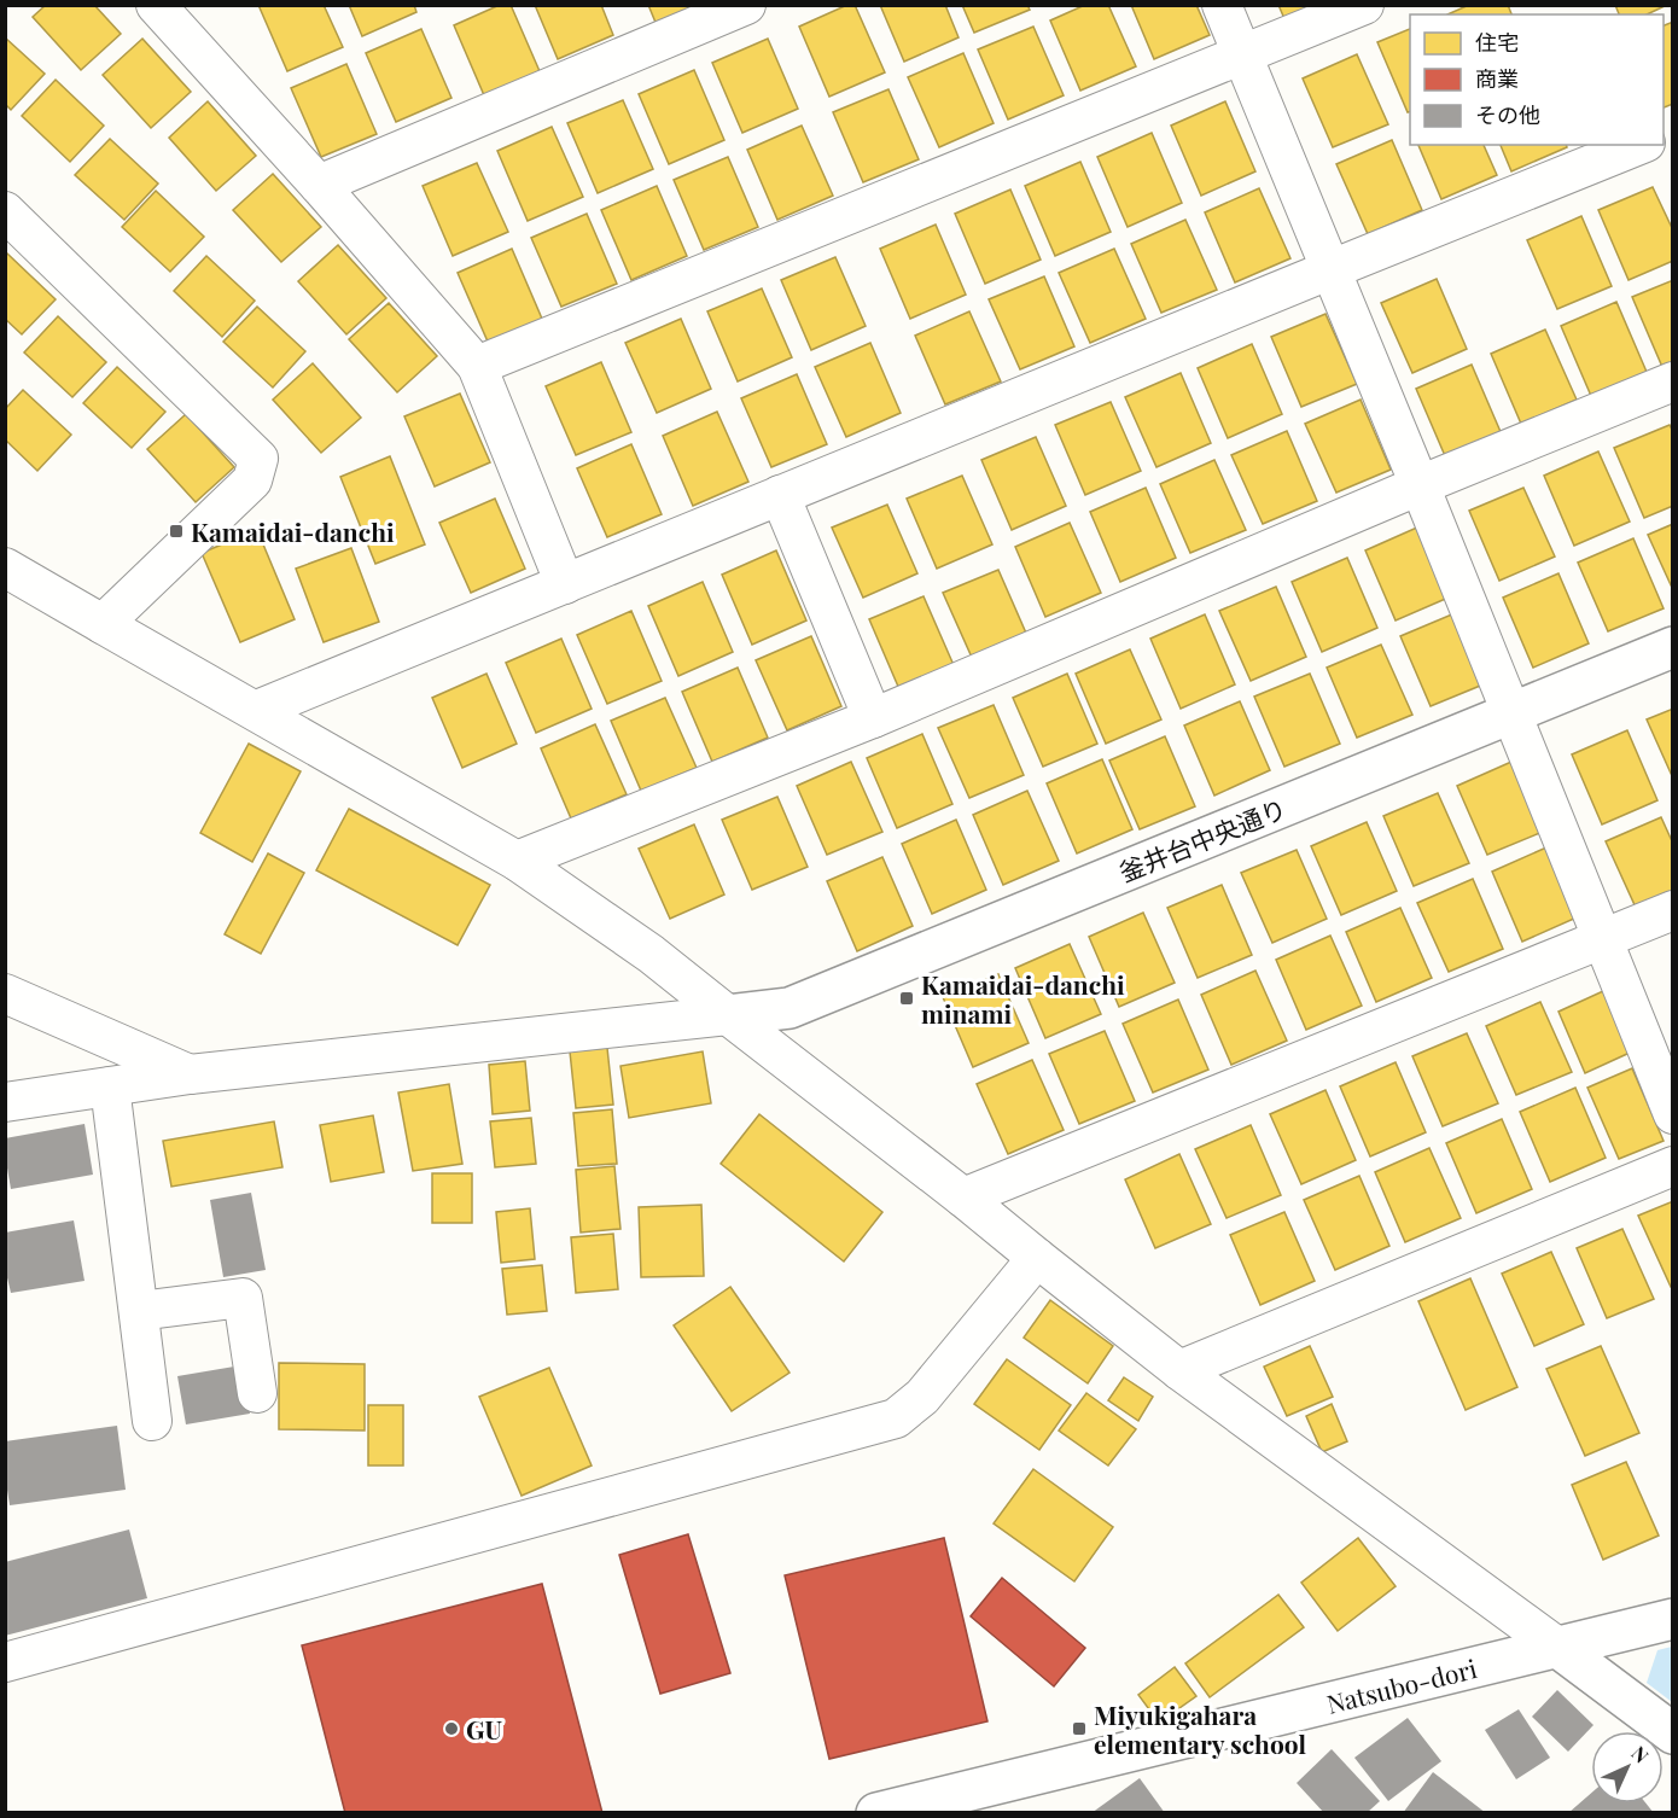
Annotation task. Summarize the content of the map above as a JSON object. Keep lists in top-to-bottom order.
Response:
{
  "streets": {
    "street": ["釜井台中央通り", "Natsubo-dori"]
  },
  "places": {
    "transit": ["Kamaidai-danchi", "Kamaidai-danchi minami", "Miyukigahara elementary school"],
    "other": ["GU"]
  },
  "legend": ["住宅", "商業", "その他"],
  "north": "top right"
}
